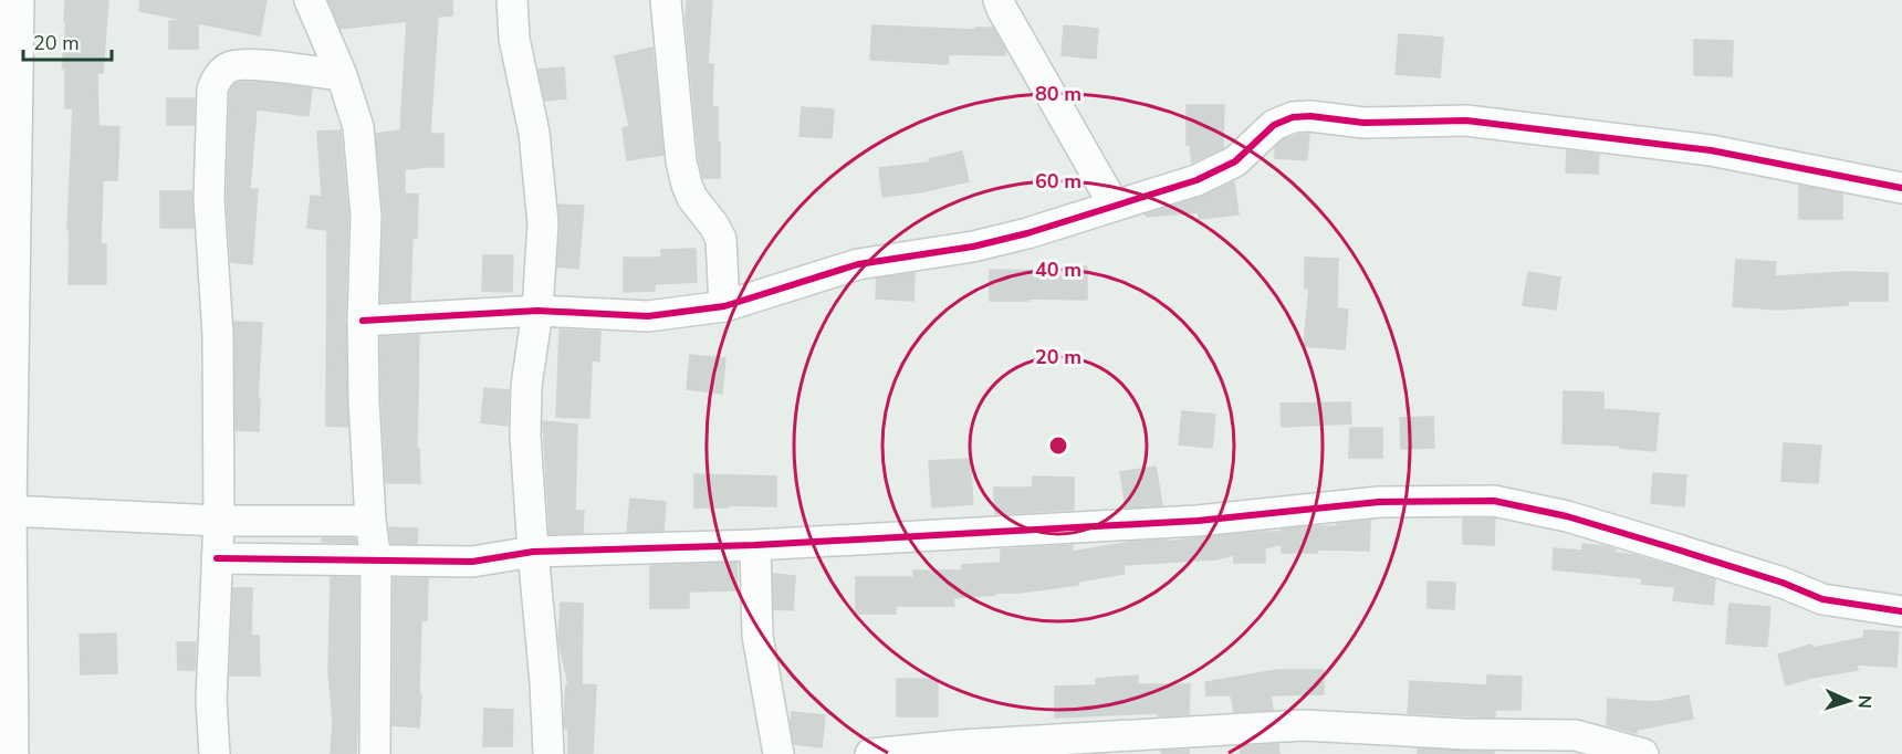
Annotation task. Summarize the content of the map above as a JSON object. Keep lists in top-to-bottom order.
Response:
{
  "scale_bar": "20 m",
  "north": "right",
  "rings": [
    "80 m",
    "60 m",
    "40 m",
    "20 m"
  ]
}
